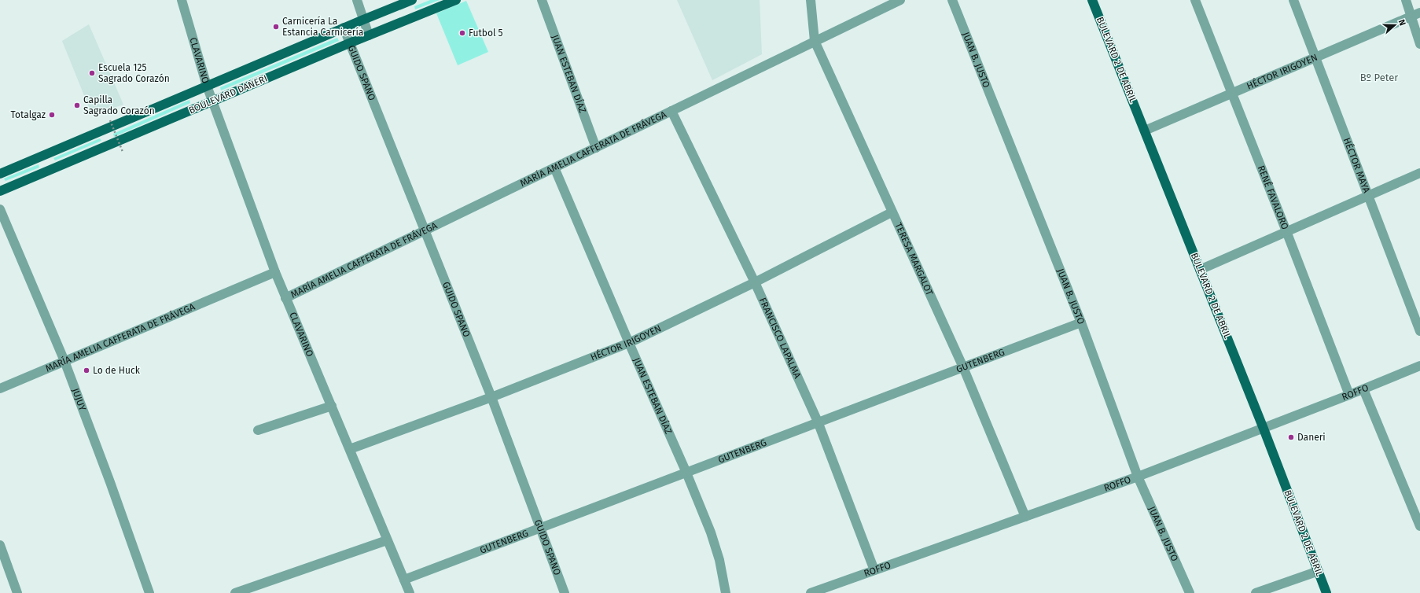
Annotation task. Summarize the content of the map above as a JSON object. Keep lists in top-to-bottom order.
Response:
{
  "streets": {
    "main road": ["BULEVARD 2 DE ABRIL", "BOULEVARD DANERI"],
    "street": [
      "JUAN B. JUSTO",
      "CLAVARINO",
      "HÉCTOR IRIGOYEN",
      "GUIDO SPANO",
      "JUAN ESTEBAN DÍAZ",
      "MARÍA AMELIA CAFFERATA DE FRÁVEGA",
      "HÉCTOR MAYA",
      "RENÉ FAVALORO",
      "TERESA MARGALOT",
      "FRANCISCO LAPALMA",
      "GUTENBERG",
      "ROFFO",
      "JUJUY"
    ]
  },
  "crossings": [
    ["JUAN B. JUSTO", "GUTENBERG"],
    ["JUAN B. JUSTO", "ROFFO"],
    ["BULEVARD 2 DE ABRIL", "HÉCTOR IRIGOYEN"],
    ["BULEVARD 2 DE ABRIL", "ROFFO"],
    ["CLAVARINO", "HÉCTOR IRIGOYEN"],
    ["CLAVARINO", "BOULEVARD DANERI"],
    ["CLAVARINO", "MARÍA AMELIA CAFFERATA DE FRÁVEGA"],
    ["CLAVARINO", "GUTENBERG"],
    ["HÉCTOR IRIGOYEN", "GUIDO SPANO"],
    ["HÉCTOR IRIGOYEN", "JUAN ESTEBAN DÍAZ"],
    ["HÉCTOR IRIGOYEN", "HÉCTOR MAYA"],
    ["HÉCTOR IRIGOYEN", "RENÉ FAVALORO"],
    ["HÉCTOR IRIGOYEN", "TERESA MARGALOT"],
    ["HÉCTOR IRIGOYEN", "FRANCISCO LAPALMA"],
    ["GUIDO SPANO", "BOULEVARD DANERI"],
    ["GUIDO SPANO", "MARÍA AMELIA CAFFERATA DE FRÁVEGA"],
    ["GUIDO SPANO", "GUTENBERG"],
    ["JUAN ESTEBAN DÍAZ", "MARÍA AMELIA CAFFERATA DE FRÁVEGA"],
    ["JUAN ESTEBAN DÍAZ", "GUTENBERG"],
    ["MARÍA AMELIA CAFFERATA DE FRÁVEGA", "TERESA MARGALOT"],
    ["MARÍA AMELIA CAFFERATA DE FRÁVEGA", "FRANCISCO LAPALMA"],
    ["MARÍA AMELIA CAFFERATA DE FRÁVEGA", "JUJUY"],
    ["RENÉ FAVALORO", "ROFFO"],
    ["TERESA MARGALOT", "GUTENBERG"],
    ["TERESA MARGALOT", "ROFFO"],
    ["FRANCISCO LAPALMA", "GUTENBERG"],
    ["FRANCISCO LAPALMA", "ROFFO"]
  ],
  "districts": ["Bº Peter"],
  "places": [
    "Carnicería La Estancia Carnicería",
    "Futbol 5",
    "Escuela 125 Sagrado Corazón",
    "Capilla Sagrado Corazón",
    "Totalgaz",
    "Lo de Huck",
    "Daneri"
  ],
  "north": "right"
}
